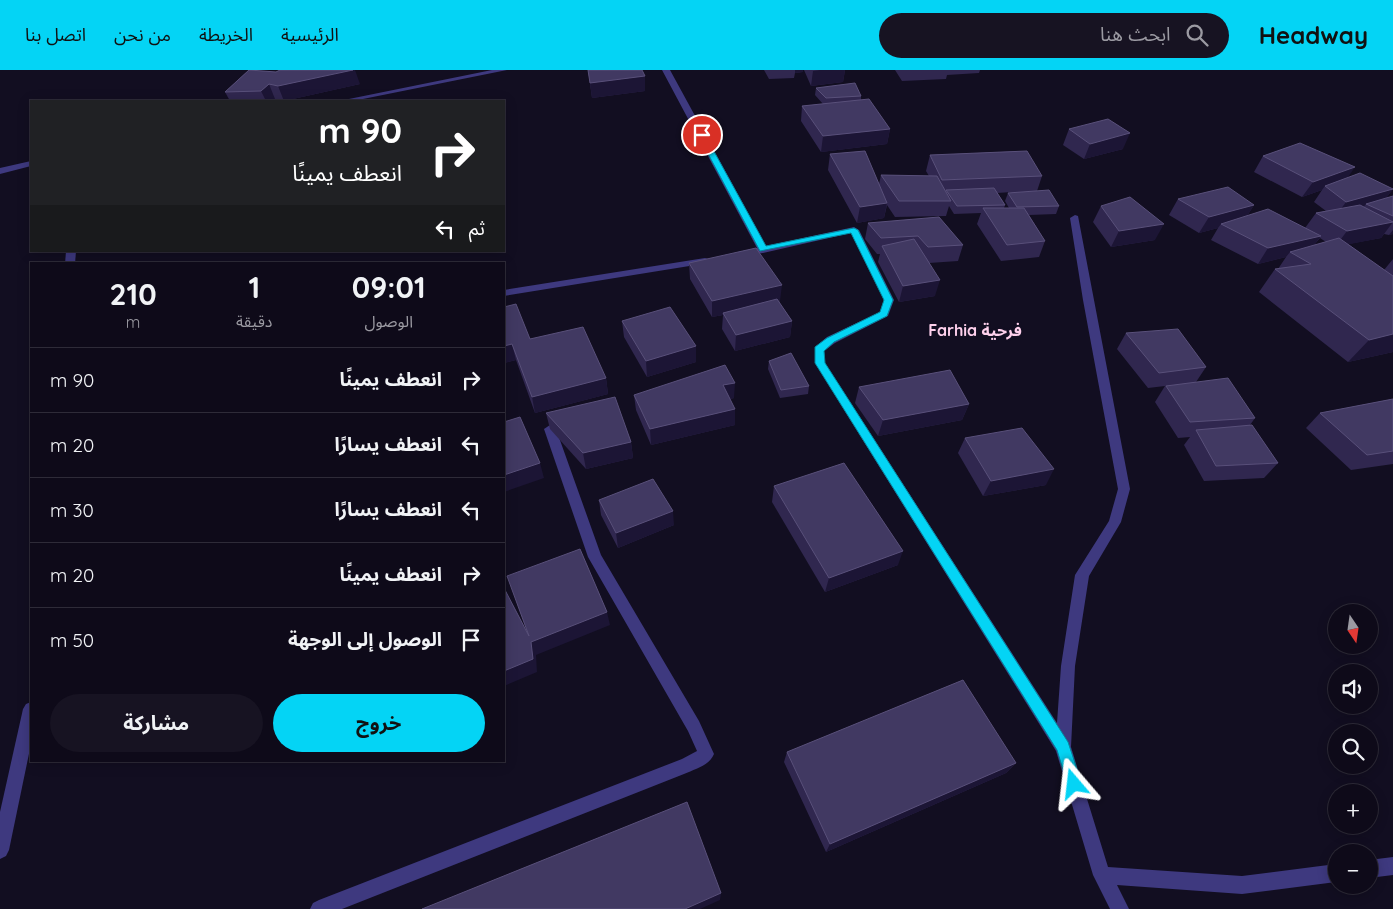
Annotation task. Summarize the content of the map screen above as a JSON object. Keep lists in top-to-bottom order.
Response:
{
  "districts": ["Farhia فرحية"],
  "north": "bottom",
  "page": {
    "header": "Headway",
    "search": "ابحث هنا",
    "nav": [
      "الرئيسية",
      "الخريطة",
      "من نحن",
      "اتصل بنا"
    ],
    "turn": ["90 m", "انعطف يمينًا"],
    "then": "ثم",
    "eta": [
      "09:01",
      "الوصول",
      "1",
      "دقيقة",
      "210",
      "m"
    ],
    "list": [
      {
        "name": "انعطف يمينًا",
        "value": "90 m"
      },
      {
        "name": "انعطف يسارًا",
        "value": "20 m"
      },
      {
        "name": "انعطف يسارًا",
        "value": "30 m"
      },
      {
        "name": "انعطف يمينًا",
        "value": "20 m"
      },
      {
        "name": "الوصول إلى الوجهة",
        "value": "50 m"
      }
    ],
    "map_buttons": ["+", "−"],
    "buttons": ["خروج", "مشاركة"]
  }
}
